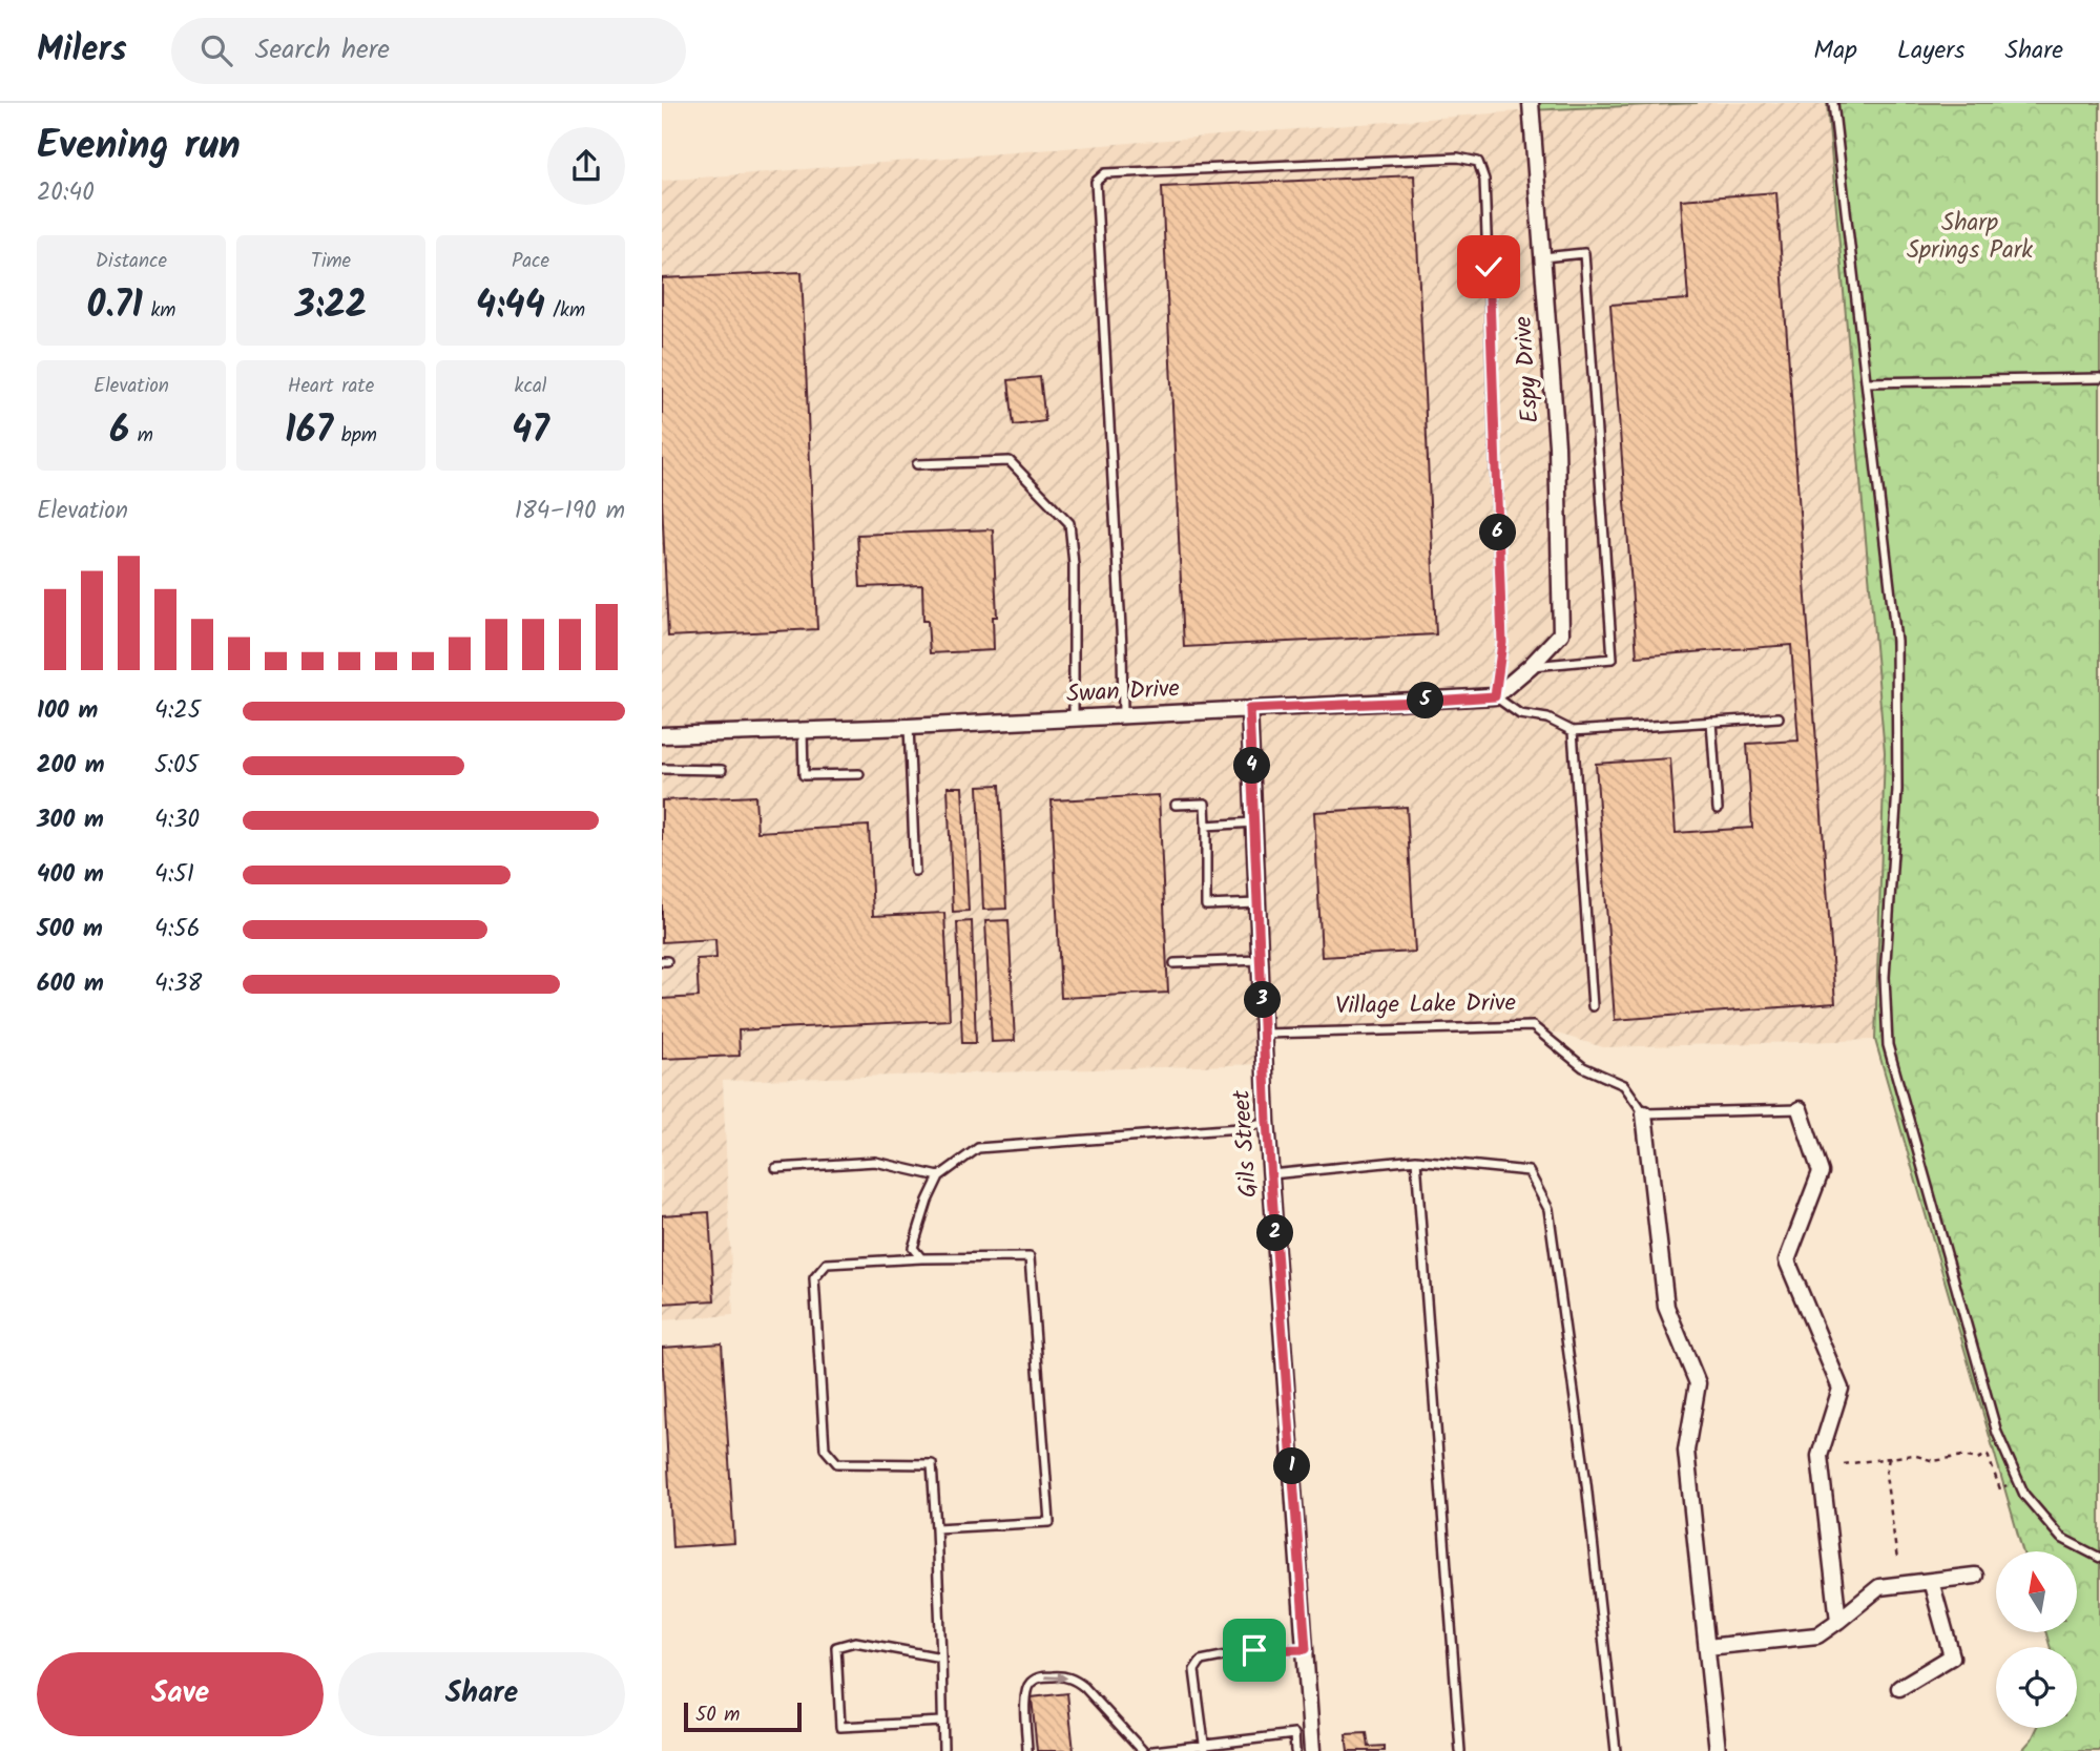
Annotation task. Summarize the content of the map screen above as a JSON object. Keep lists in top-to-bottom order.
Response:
{
  "streets": {
    "street": ["Espy Drive", "Swan Drive", "Gils Street"],
    "lane": ["Village Lake Drive"]
  },
  "crossings": [
    ["Swan Drive", "Gils Street"],
    ["Village Lake Drive", "Gils Street"]
  ],
  "parks": ["Sharp Springs Park"],
  "scale_bar": "50 m",
  "north": "top",
  "page": {
    "header": "Milers",
    "search": "Search here",
    "nav": ["Map", "Layers", "Share"],
    "heading": ["Evening run", "20:40"],
    "stats": [
      ["Distance", "0.71 km"],
      ["Time", "3:22"],
      ["Pace", "4:44 /km"],
      ["Elevation", "6 m"],
      ["Heart rate", "167 bpm"],
      ["kcal", "47"]
    ],
    "chart": ["Elevation", "184–190 m"],
    "pins": [
      "6",
      "5",
      "4",
      "3",
      "2",
      "1"
    ],
    "list": [
      {
        "name": "100 m",
        "note": "4:25"
      },
      {
        "name": "200 m",
        "note": "5:05"
      },
      {
        "name": "300 m",
        "note": "4:30"
      },
      {
        "name": "400 m",
        "note": "4:51"
      },
      {
        "name": "500 m",
        "note": "4:56"
      },
      {
        "name": "600 m",
        "note": "4:38"
      }
    ],
    "buttons": ["Save", "Share"],
    "scale": "50 m"
  }
}
